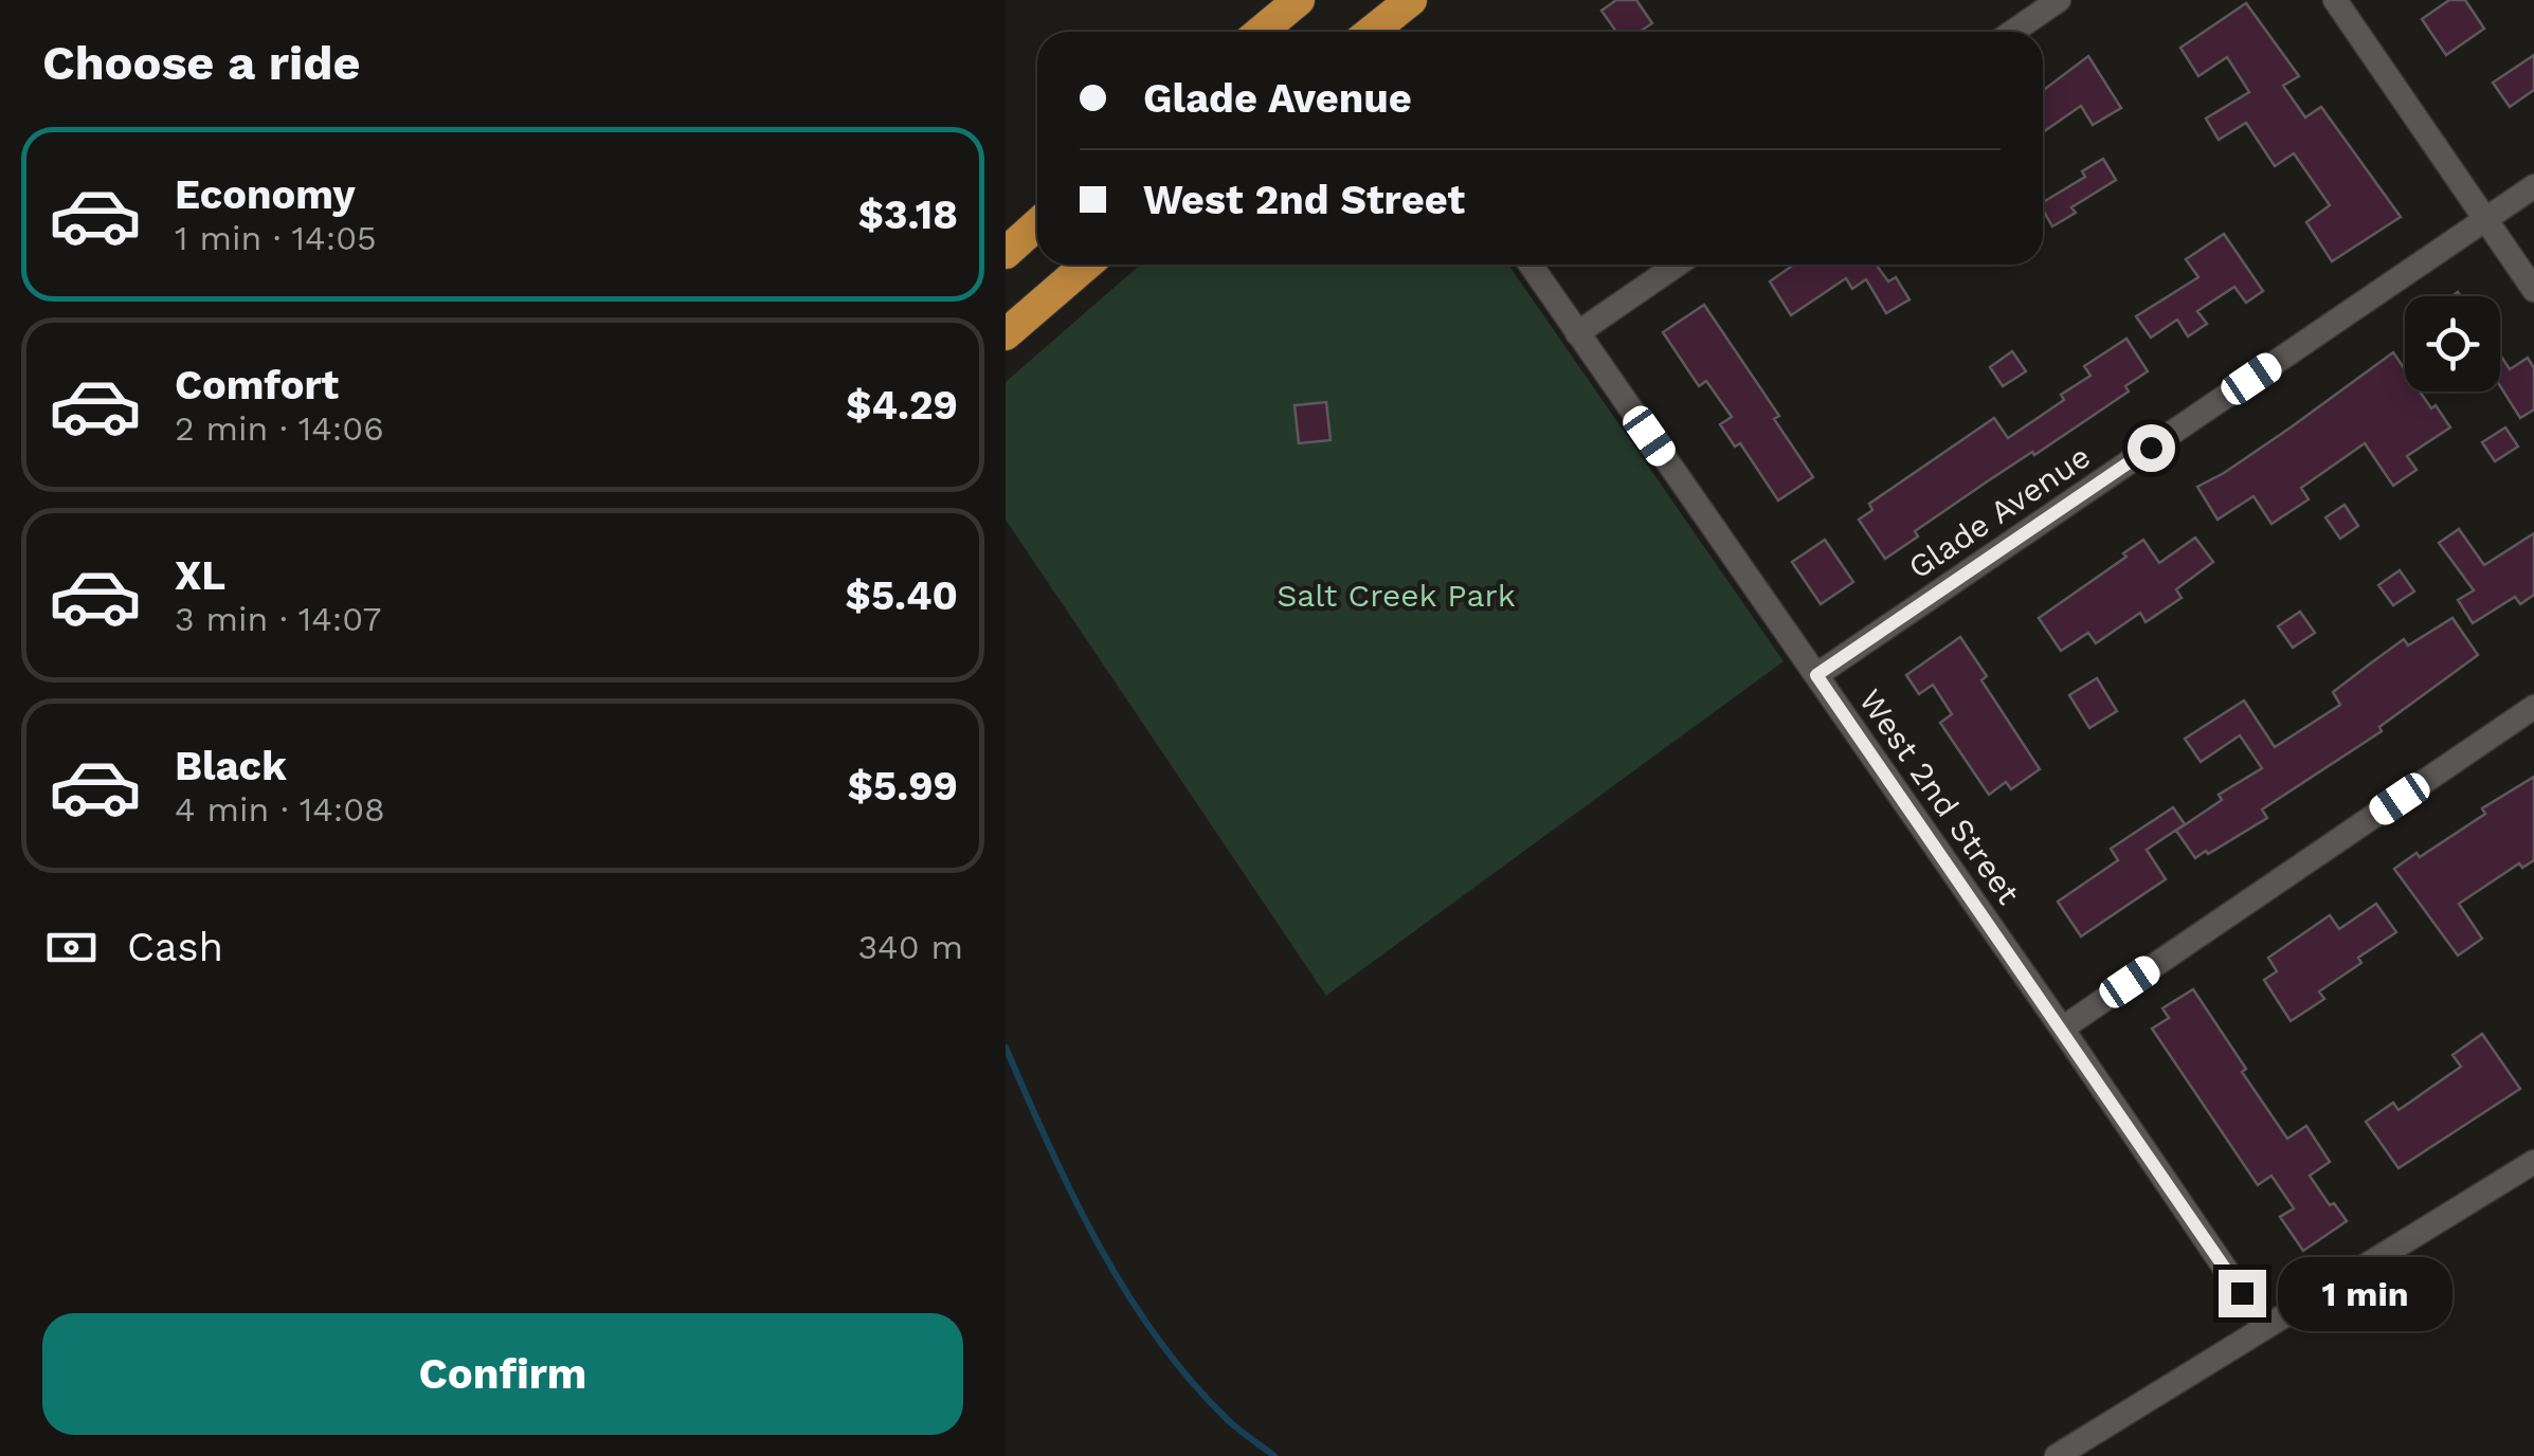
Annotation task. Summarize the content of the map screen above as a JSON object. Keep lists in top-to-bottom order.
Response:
{
  "streets": {
    "street": ["Glade Avenue", "West 2nd Street"]
  },
  "crossings": [
    ["Glade Avenue", "West 2nd Street"]
  ],
  "parks": ["Salt Creek Park"],
  "page": {
    "heading": "Choose a ride",
    "banner": ["Glade Avenue", "West 2nd Street"],
    "list": [
      {
        "name": "Economy",
        "note": "1 min · 14:05",
        "value": "$3.18"
      },
      {
        "name": "Comfort",
        "note": "2 min · 14:06",
        "value": "$4.29"
      },
      {
        "name": "XL",
        "note": "3 min · 14:07",
        "value": "$5.40"
      },
      {
        "name": "Black",
        "note": "4 min · 14:08",
        "value": "$5.99"
      }
    ],
    "pay": ["Cash", "340 m"],
    "bubble": "1 min",
    "buttons": "Confirm"
  }
}
